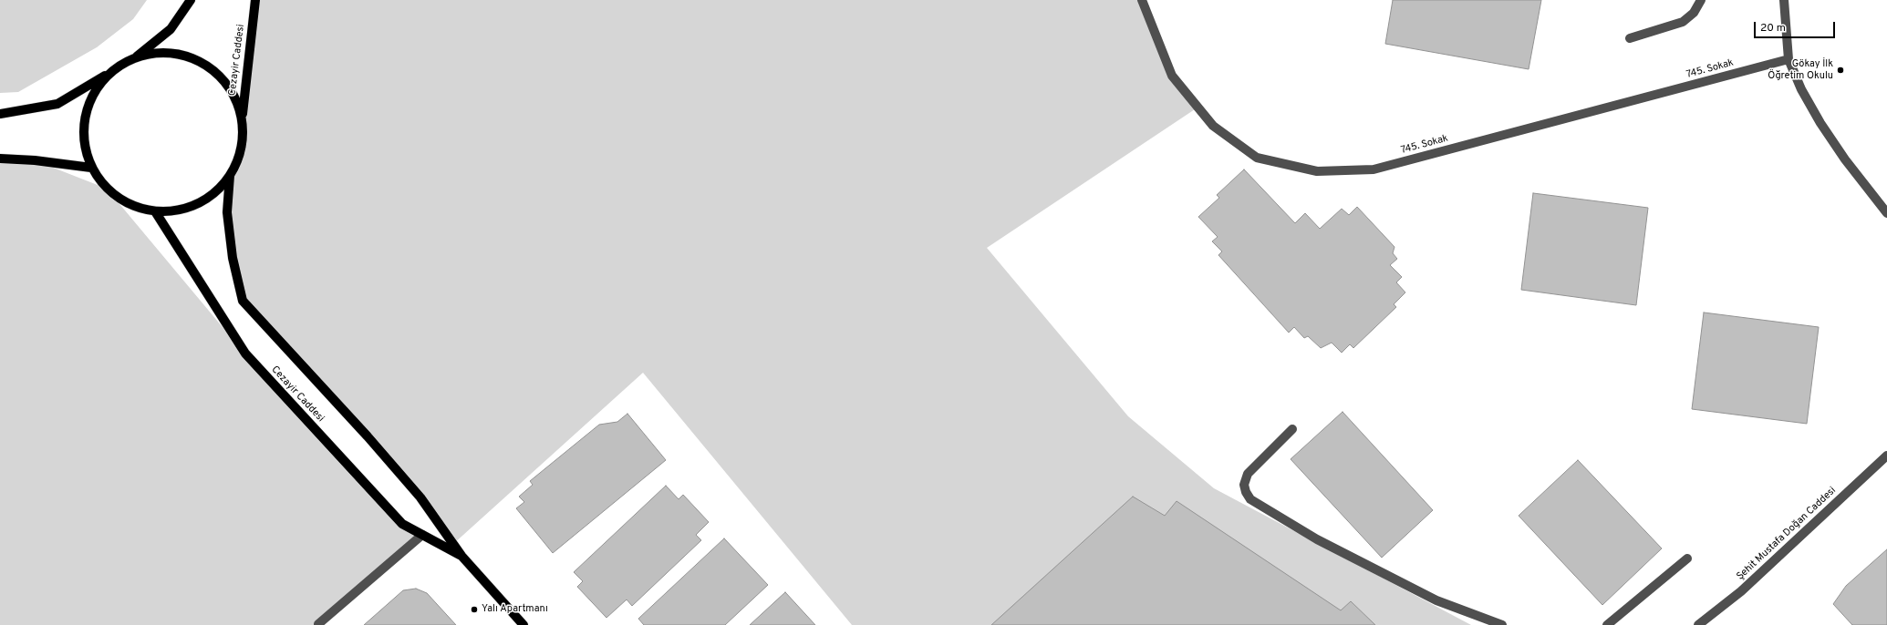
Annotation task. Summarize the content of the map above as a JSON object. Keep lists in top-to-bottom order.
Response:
{
  "streets": {
    "main road": ["Cezayir Caddesi"],
    "street": ["745. Sokak", "Şehit Mustafa Doğan Caddesi"]
  },
  "places": ["Gökay İlk Öğretim Okulu", "Yalı Apartmanı"],
  "scale_bar": "20 m"
}
